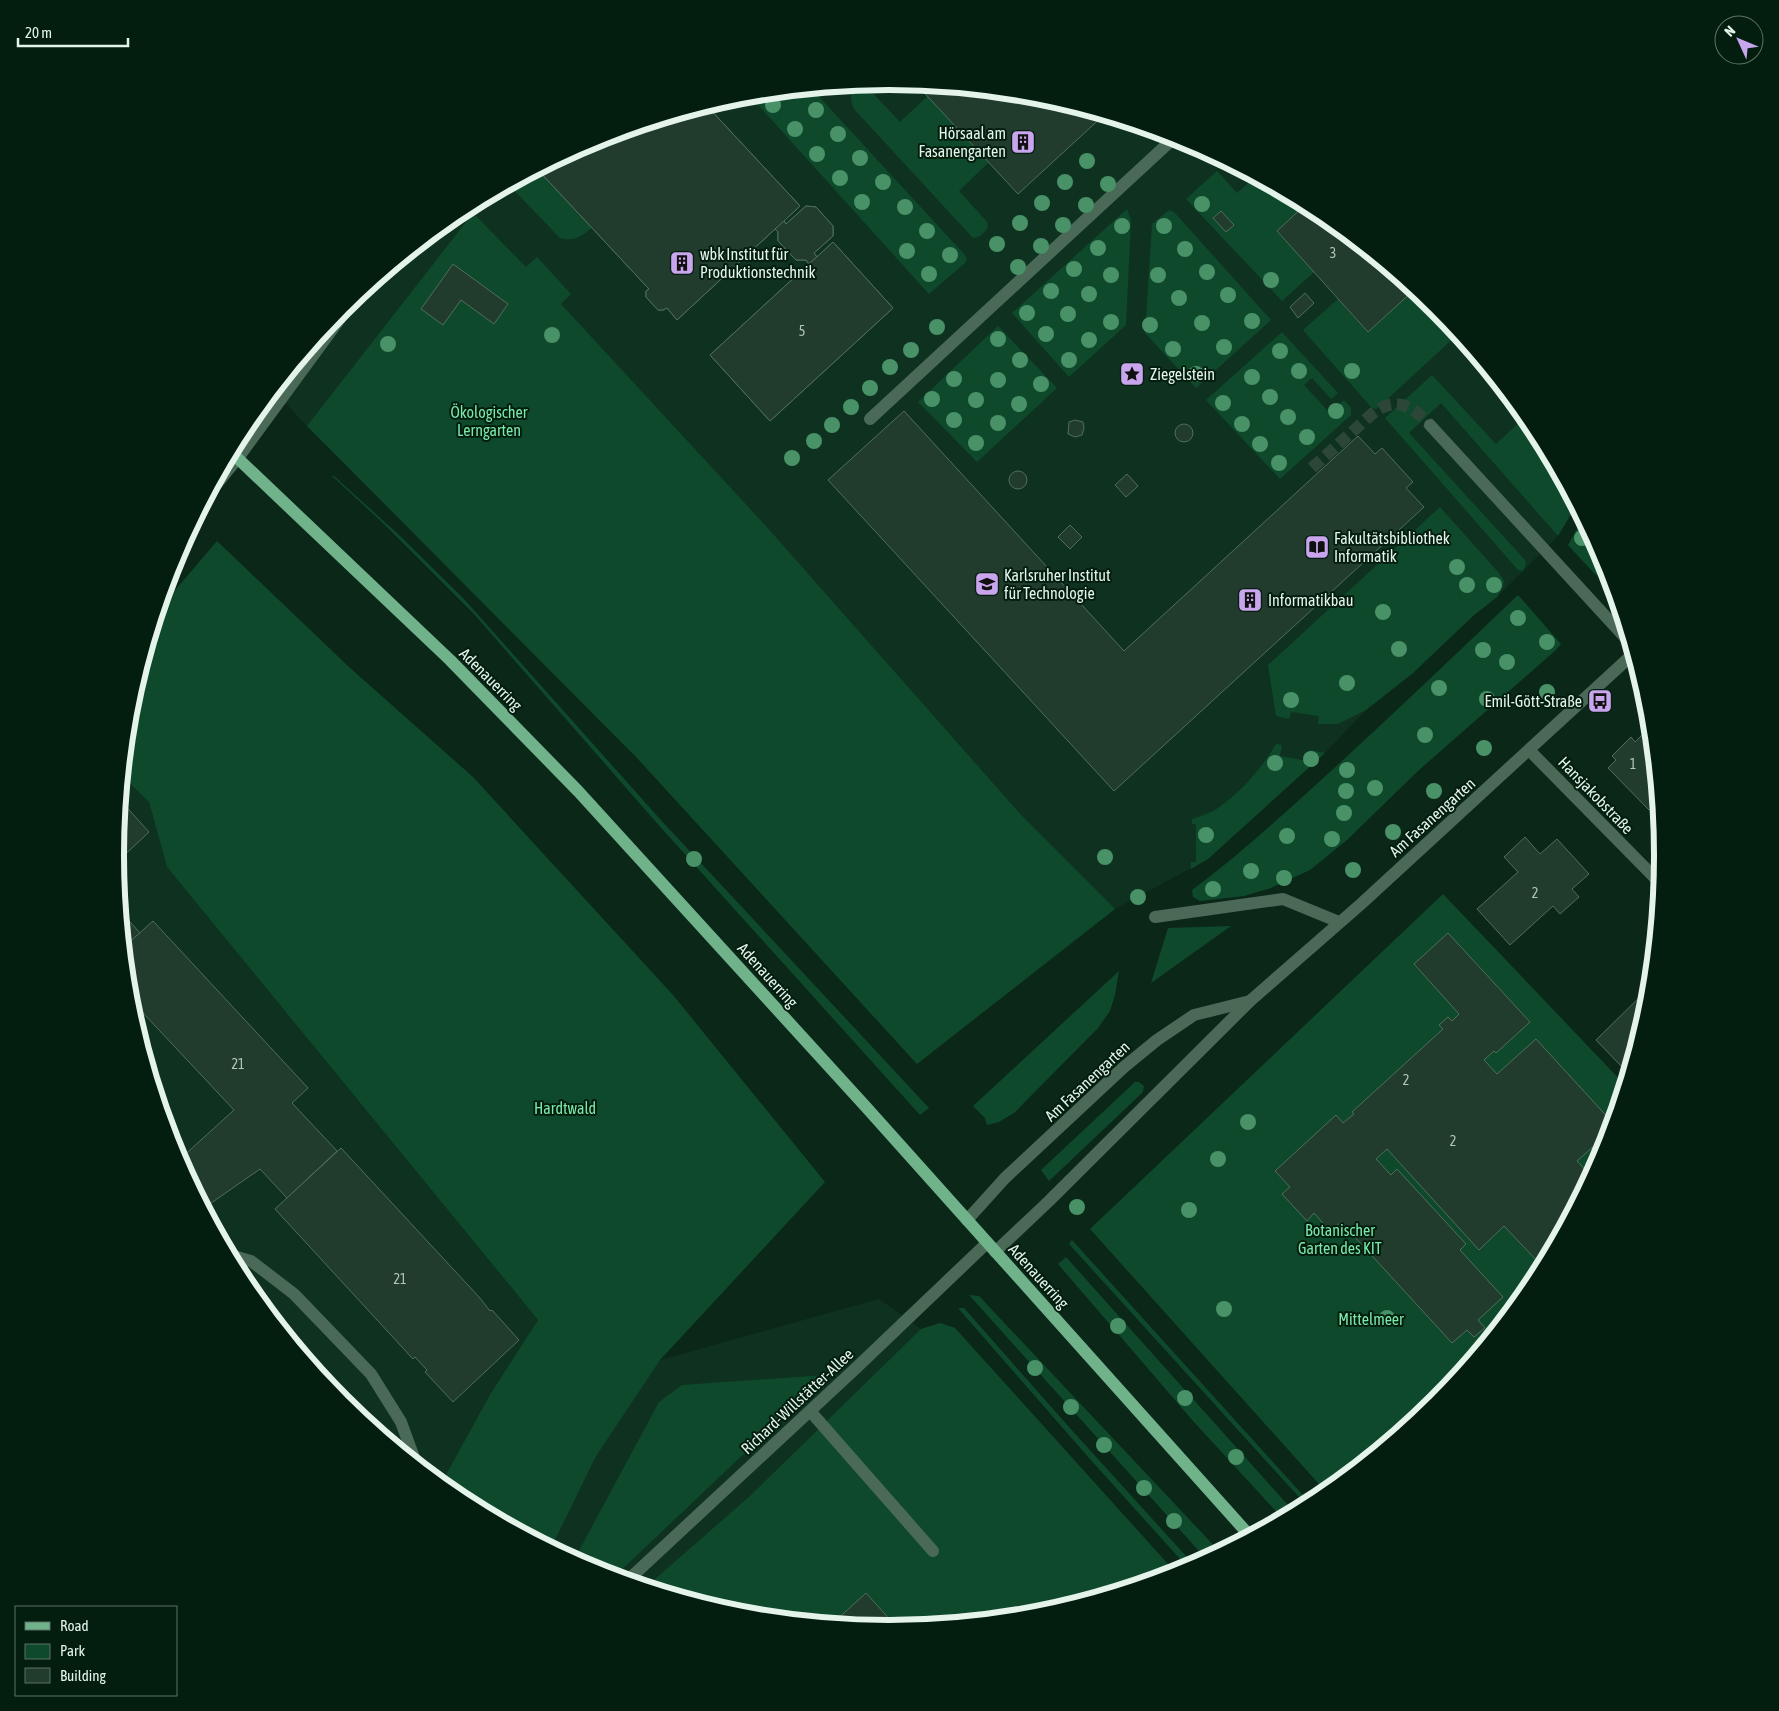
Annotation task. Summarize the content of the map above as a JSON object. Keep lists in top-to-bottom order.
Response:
{
  "streets": {
    "main road": ["Adenauerring"],
    "street": ["Hansjakobstraße", "Am Fasanengarten", "Richard-Willstätter-Allee"]
  },
  "crossings": [
    ["Adenauerring", "Am Fasanengarten"],
    ["Adenauerring", "Richard-Willstätter-Allee"],
    ["Hansjakobstraße", "Am Fasanengarten"],
    ["Am Fasanengarten", "Richard-Willstätter-Allee"]
  ],
  "parks": [
    "Ökologischer Lerngarten",
    "Hardtwald",
    "Botanischer Garten des KIT",
    "Mittelmeer"
  ],
  "places": {
    "building": ["Hörsaal am Fasanengarten", "wbk Institut für Produktionstechnik", "Informatikbau"],
    "place": ["Ziegelstein"],
    "library": ["Fakultätsbibliothek Informatik"],
    "school or university": ["Karlsruher Institut für Technologie"],
    "bus stop": ["Emil-Gött-Straße"]
  },
  "house_numbers": [
    "3",
    "5",
    "1",
    "2",
    "21",
    "2",
    "2",
    "21"
  ],
  "legend": ["Road", "Park", "Building"],
  "scale_bar": "20 m",
  "north": "top left"
}
